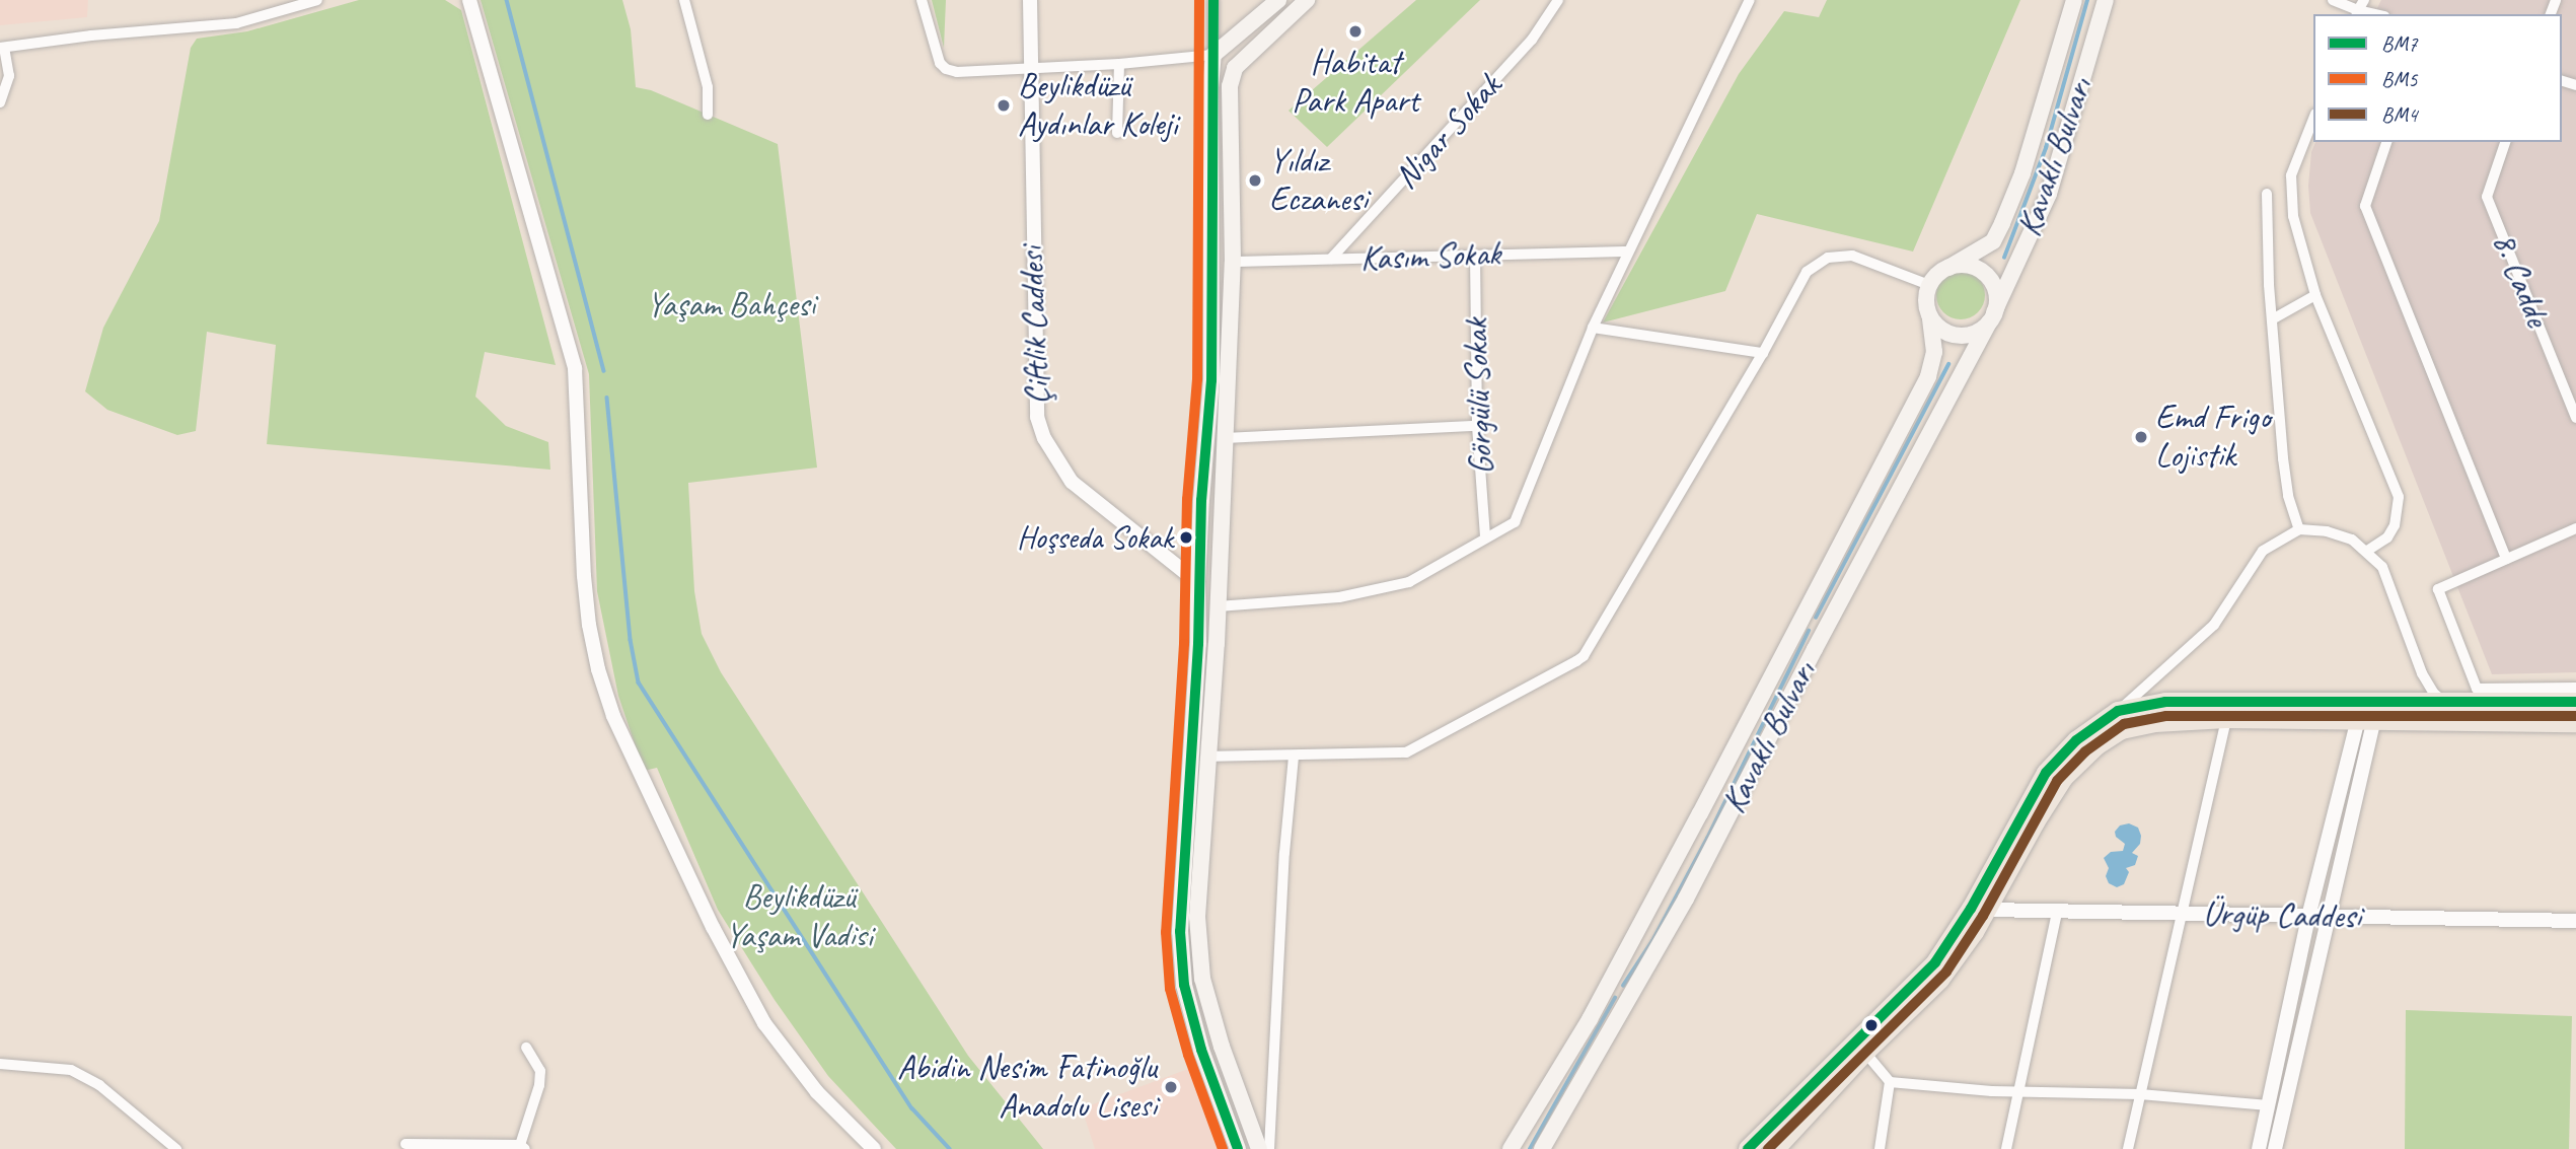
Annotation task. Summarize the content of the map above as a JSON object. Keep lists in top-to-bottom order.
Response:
{
  "streets": {
    "main road": ["Kavaklı Bulvarı"],
    "street": [
      "Nigar Sokak",
      "Kasım Sokak",
      "8. Cadde",
      "Çiftlik Caddesi",
      "Görgülü Sokak",
      "Ürgüp Caddesi"
    ]
  },
  "crossings": [
    ["Nigar Sokak", "Kasım Sokak"],
    ["Kasım Sokak", "Görgülü Sokak"]
  ],
  "parks": ["Yaşam Bahçesi", "Beylikdüzü Yaşam Vadisi"],
  "places": [
    "Habitat Park Apart",
    "Beylikdüzü Aydınlar Koleji",
    "Yıldız Eczanesi",
    "Emd Frigo Lojistik",
    "Hoşseda Sokak",
    "Abidin Nesim Fatinoğlu Anadolu Lisesi"
  ],
  "lines": ["transit line BM7", "transit line BM5", "transit line BM4"],
  "legend": ["BM7", "BM5", "BM4"]
}
